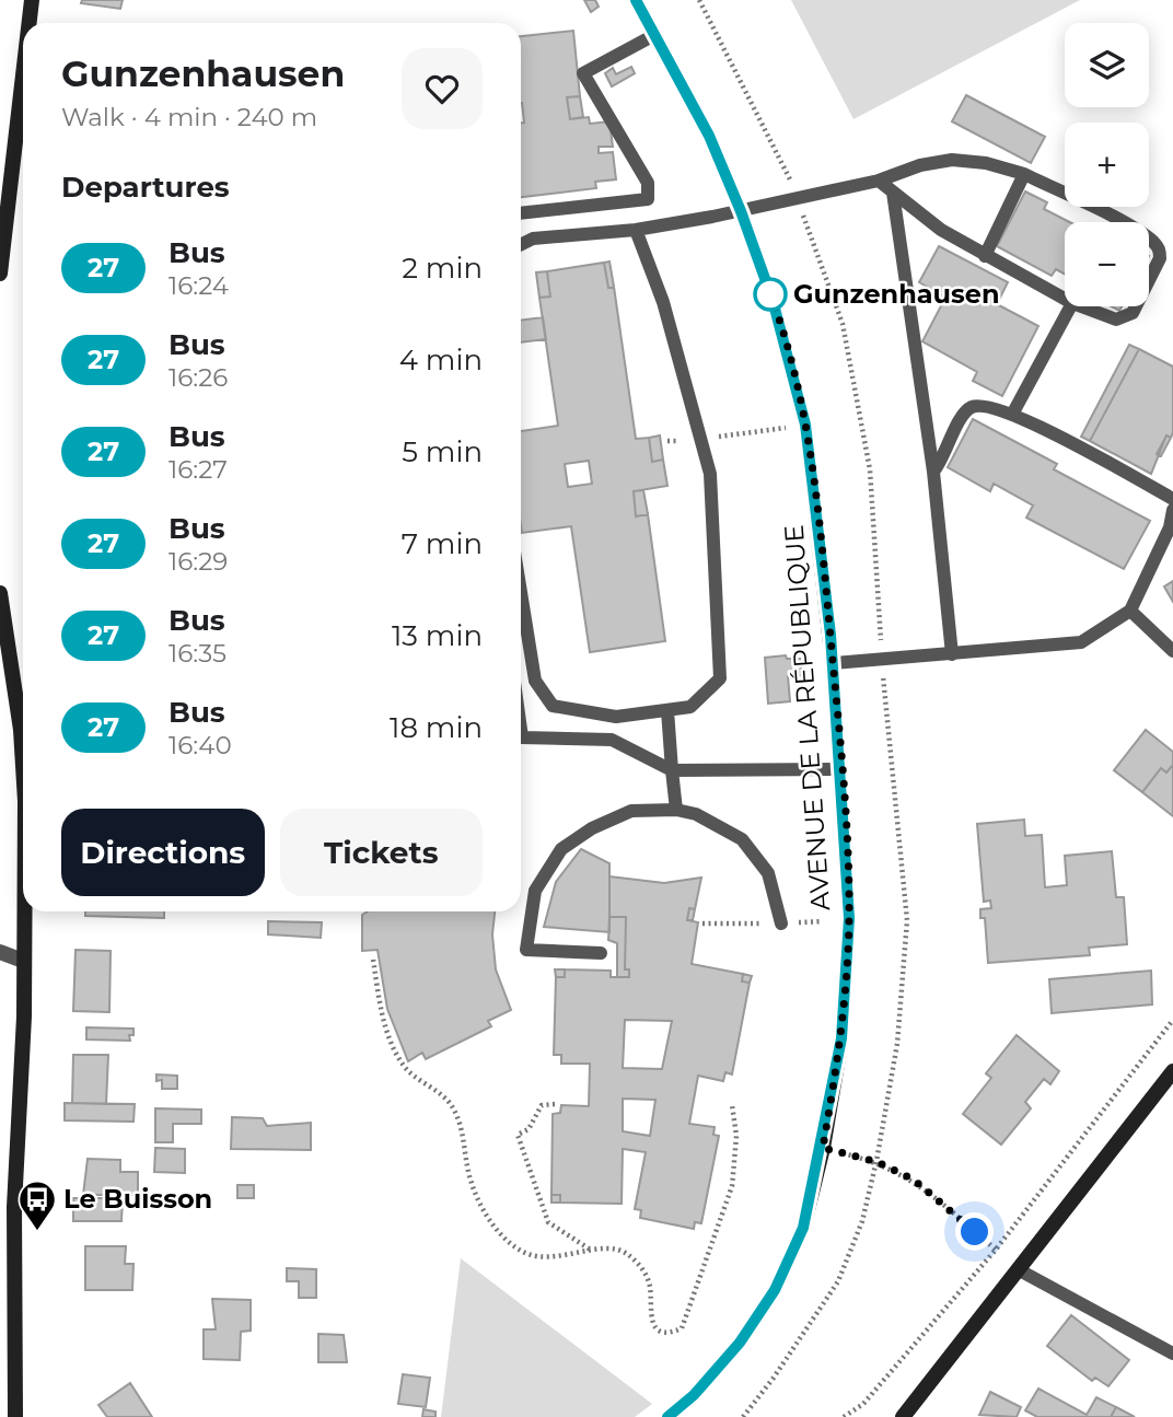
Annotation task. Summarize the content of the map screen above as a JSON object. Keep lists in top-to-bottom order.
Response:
{
  "streets": {
    "main road": ["AVENUE DE LA RÉPUBLIQUE"]
  },
  "places": {
    "other": ["Gunzenhausen"],
    "bus stop": ["Le Buisson"]
  },
  "lines": ["bus line 27"],
  "page": {
    "map_buttons": ["+", "−"],
    "heading": [
      ["Gunzenhausen", "Walk · 4 min · 240 m"],
      "Departures"
    ],
    "list": [
      {
        "mark": "27",
        "name": "Bus",
        "note": "16:24",
        "value": "2 min"
      },
      {
        "mark": "27",
        "name": "Bus",
        "note": "16:26",
        "value": "4 min"
      },
      {
        "mark": "27",
        "name": "Bus",
        "note": "16:27",
        "value": "5 min"
      },
      {
        "mark": "27",
        "name": "Bus",
        "note": "16:29",
        "value": "7 min"
      },
      {
        "mark": "27",
        "name": "Bus",
        "note": "16:35",
        "value": "13 min"
      },
      {
        "mark": "27",
        "name": "Bus",
        "note": "16:40",
        "value": "18 min"
      }
    ],
    "buttons": ["Directions", "Tickets"]
  }
}
